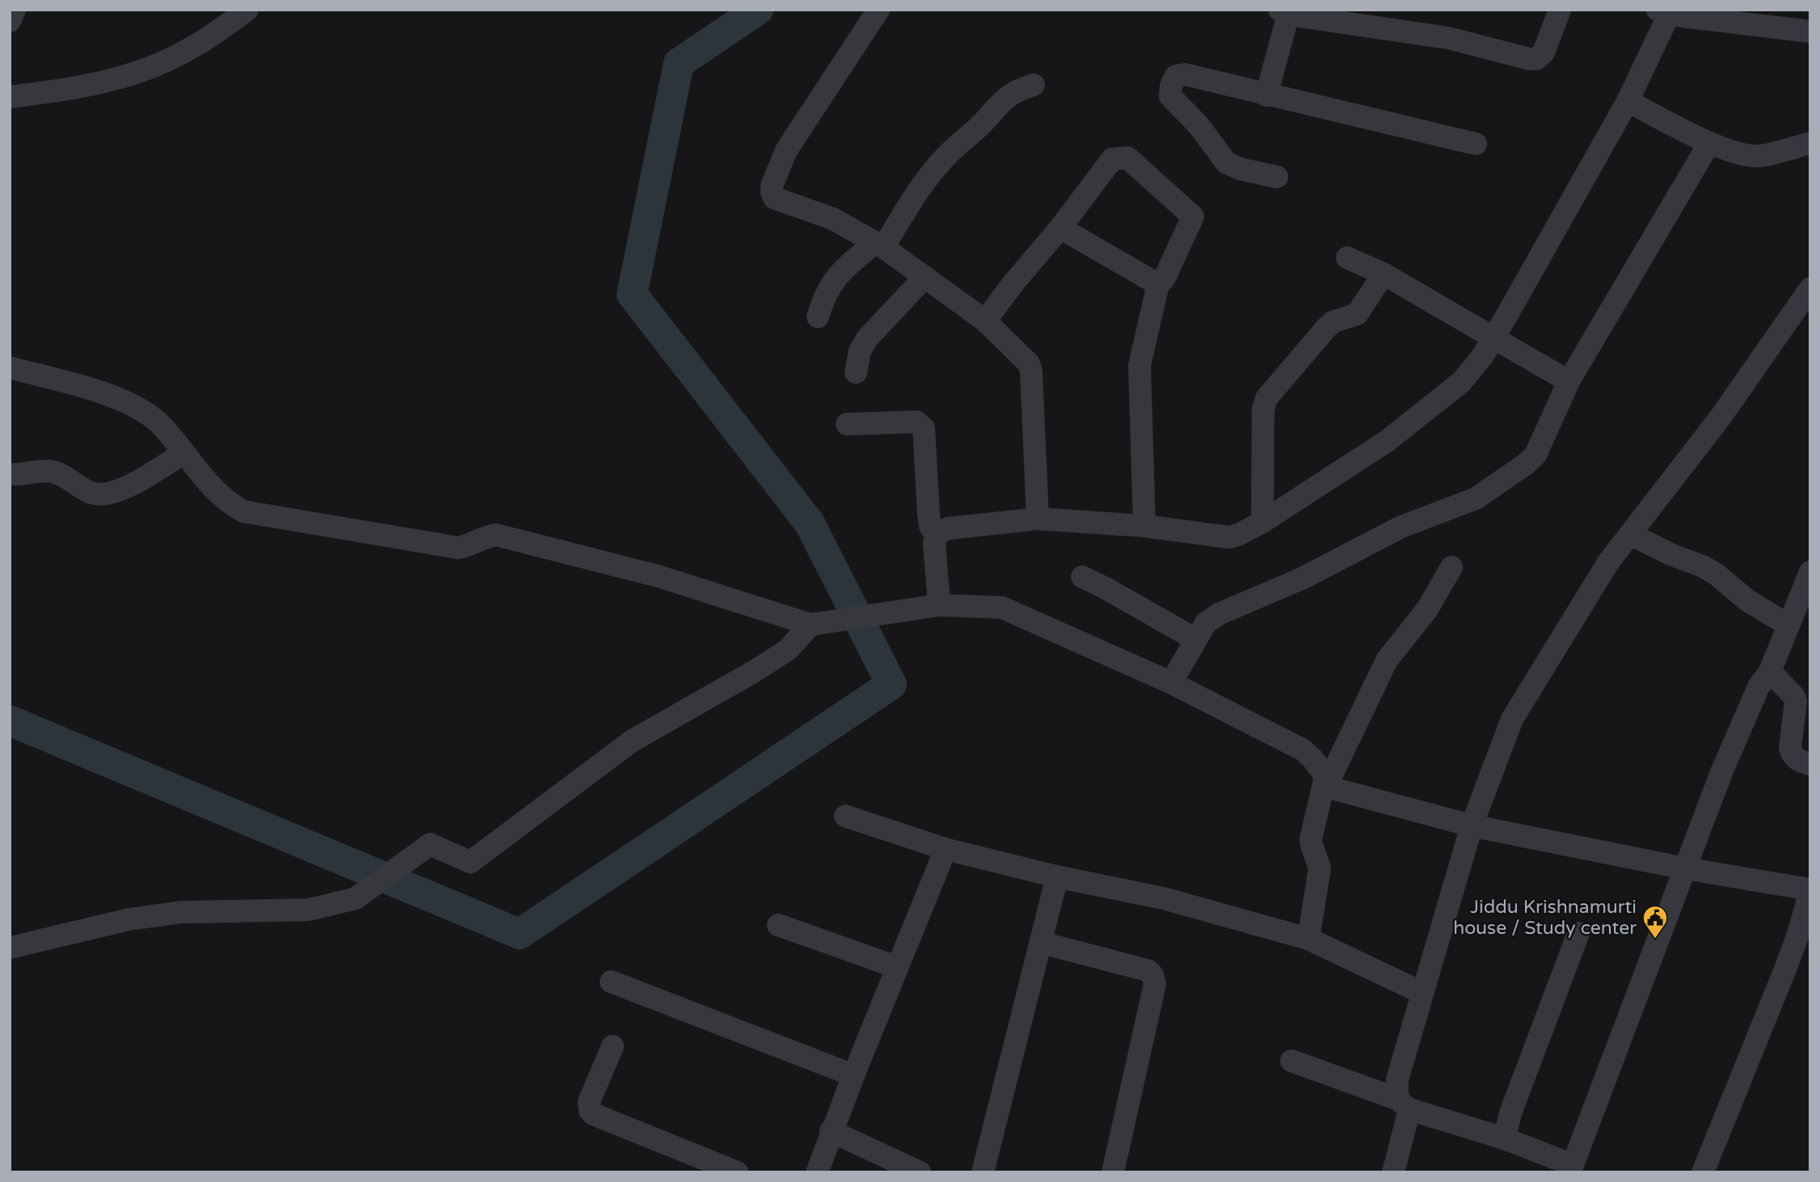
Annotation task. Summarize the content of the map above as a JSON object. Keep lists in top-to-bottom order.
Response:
{
  "places": {
    "public building": ["Jiddu Krishnamurti house / Study center"]
  }
}
